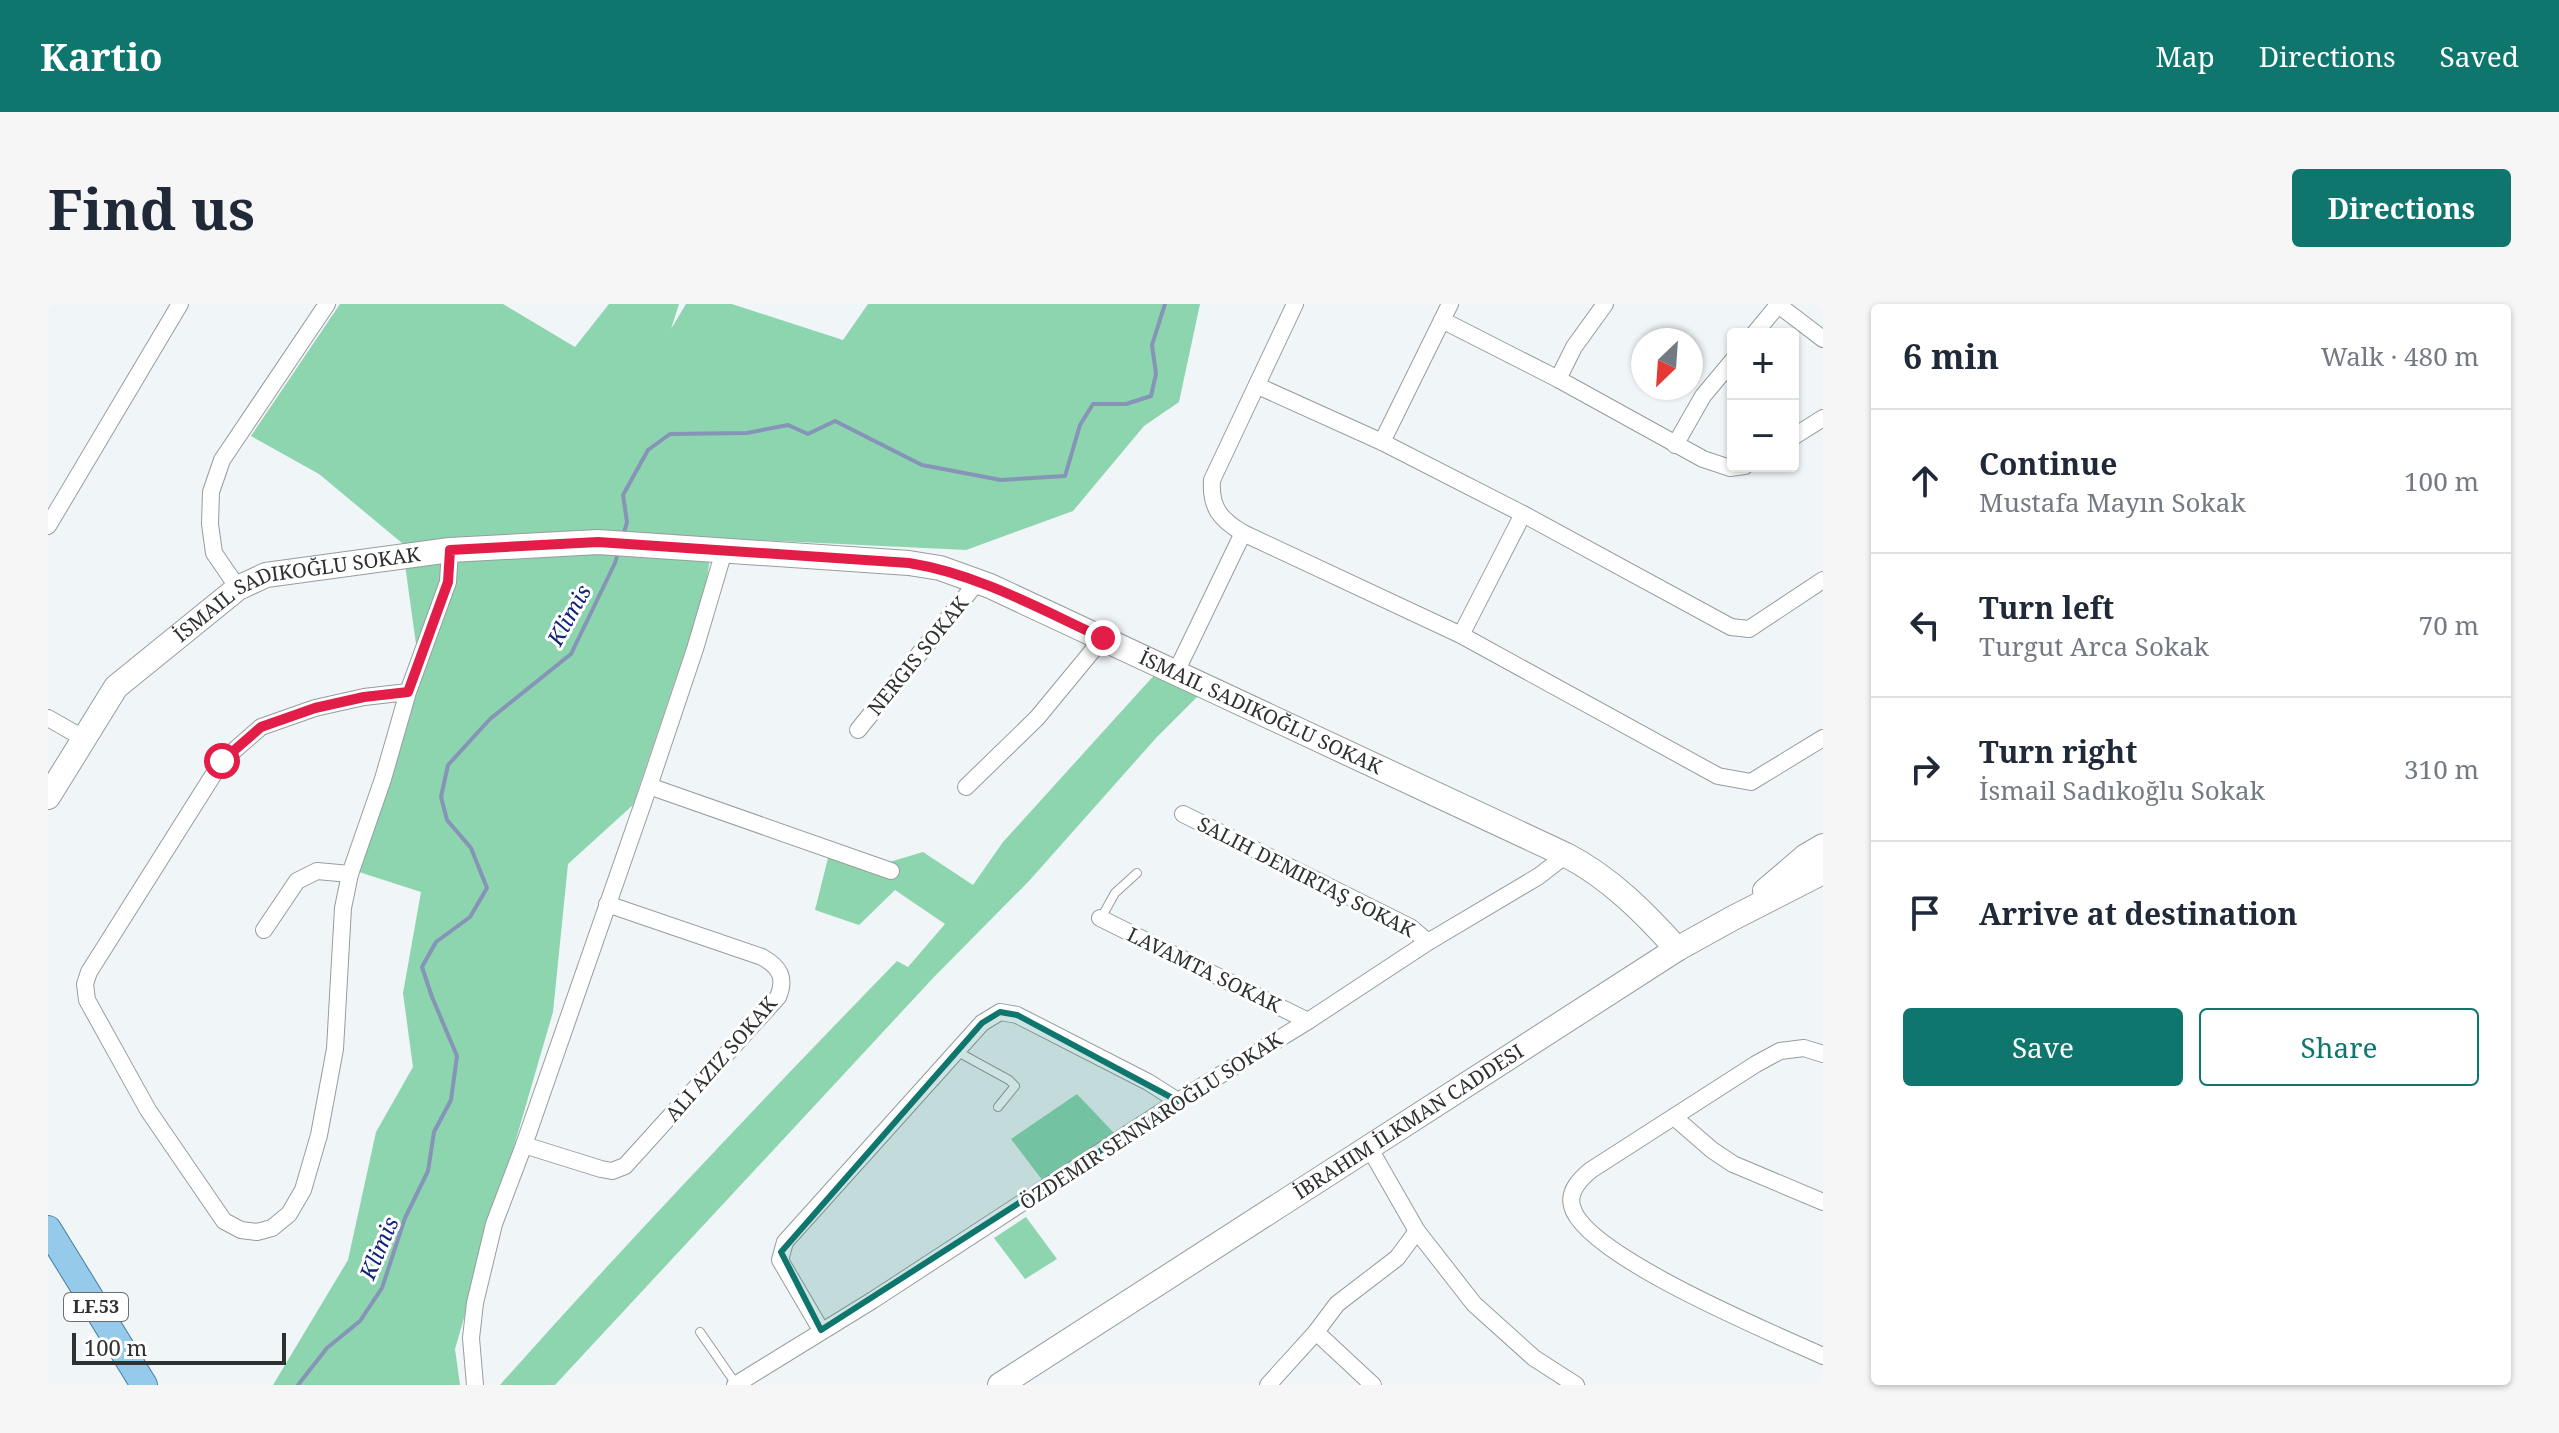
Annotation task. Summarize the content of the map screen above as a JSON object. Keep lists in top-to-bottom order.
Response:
{
  "streets": {
    "main road": ["LF.53"],
    "street": [
      "NERGIS SOKAK",
      "SALIH DEMIRTAŞ SOKAK",
      "LAVAMTA SOKAK",
      "ALI AZIZ SOKAK",
      "ÖZDEMIR SENNAROĞLU SOKAK",
      "İBRAHIM İLKMAN CADDESI"
    ]
  },
  "crossings": [
    ["SALIH DEMIRTAŞ SOKAK", "ÖZDEMIR SENNAROĞLU SOKAK"],
    ["LAVAMTA SOKAK", "ÖZDEMIR SENNAROĞLU SOKAK"]
  ],
  "water": ["Klimis"],
  "scale_bar": "100 m",
  "north": "bottom left",
  "page": {
    "header": "Kartio",
    "nav": ["Map", "Directions", "Saved"],
    "buttons": [
      "Directions",
      ["Save", "Share"]
    ],
    "title": "Find us",
    "heading": ["6 min", "Walk · 480 m"],
    "map_buttons": ["+", "−"],
    "list": [
      ["Continue", "Mustafa Mayın Sokak", "100 m"],
      ["Turn left", "Turgut Arca Sokak", "70 m"],
      ["Turn right", "İsmail Sadıkoğlu Sokak", "310 m"],
      "Arrive at destination"
    ],
    "scale": "100 m"
  }
}
